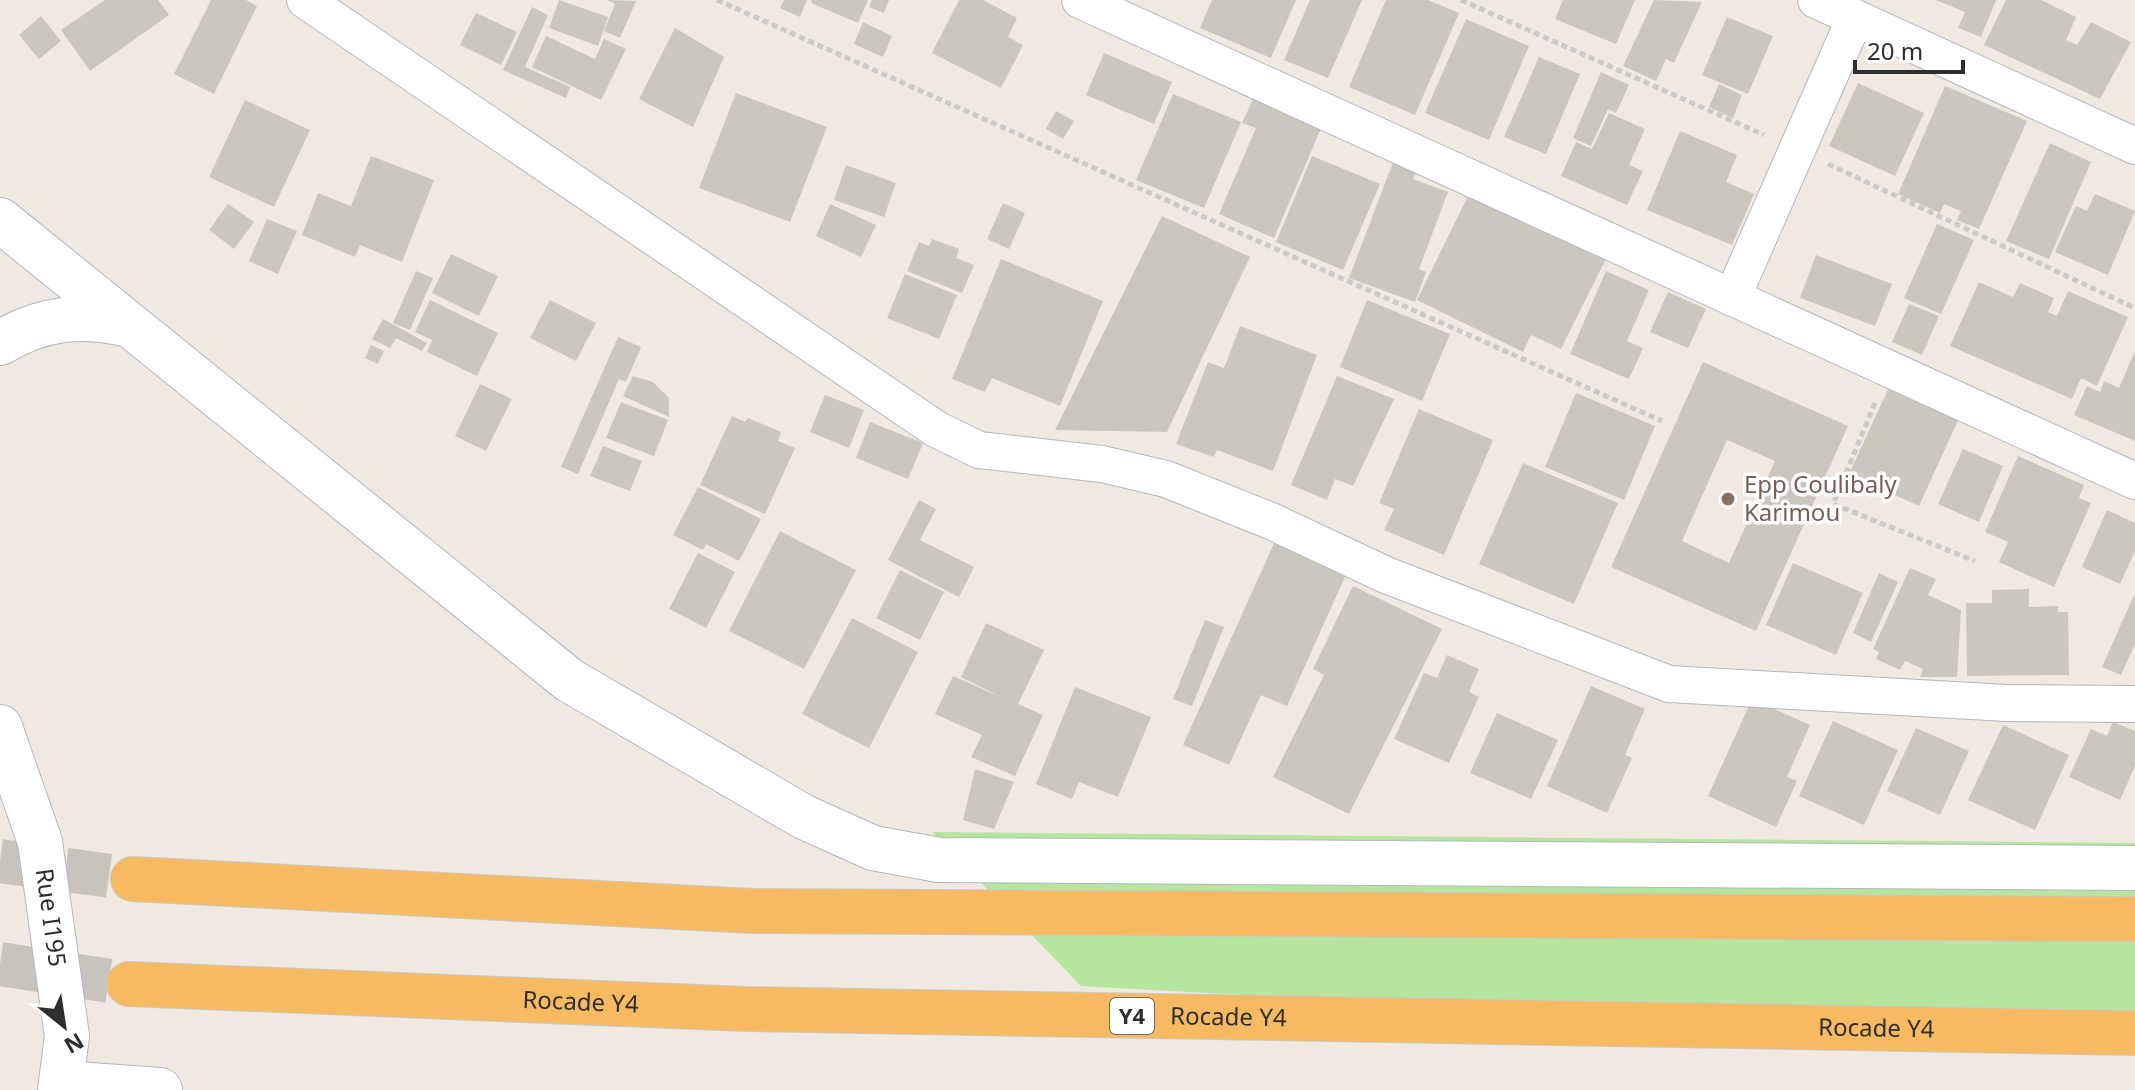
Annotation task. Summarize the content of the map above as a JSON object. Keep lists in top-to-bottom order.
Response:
{
  "streets": {
    "highway": ["Rocade Y4", "Y4"],
    "street": ["Rue I195"]
  },
  "places": ["Epp Coulibaly Karimou"],
  "scale_bar": "20 m",
  "north": "bottom right"
}
